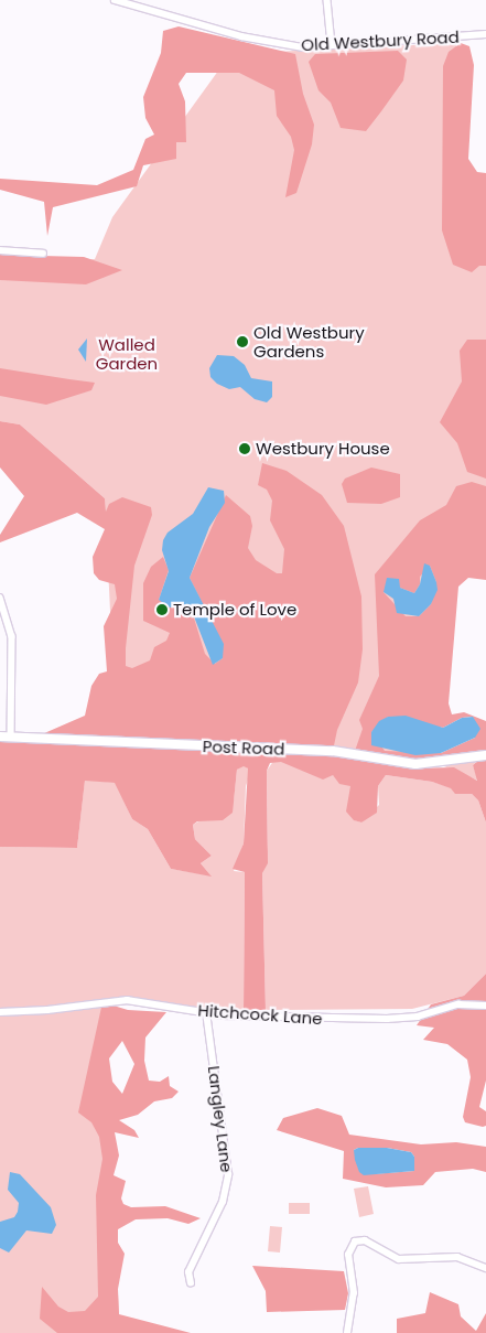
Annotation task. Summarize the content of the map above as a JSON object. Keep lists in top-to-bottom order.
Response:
{
  "streets": {
    "main road": ["Post Road"],
    "street": ["Old Westbury Road", "Hitchcock Lane", "Langley Lane"]
  },
  "crossings": [
    ["Hitchcock Lane", "Langley Lane"]
  ],
  "parks": ["Walled Garden"],
  "places": ["Old Westbury Gardens", "Westbury House", "Temple of Love"]
}
